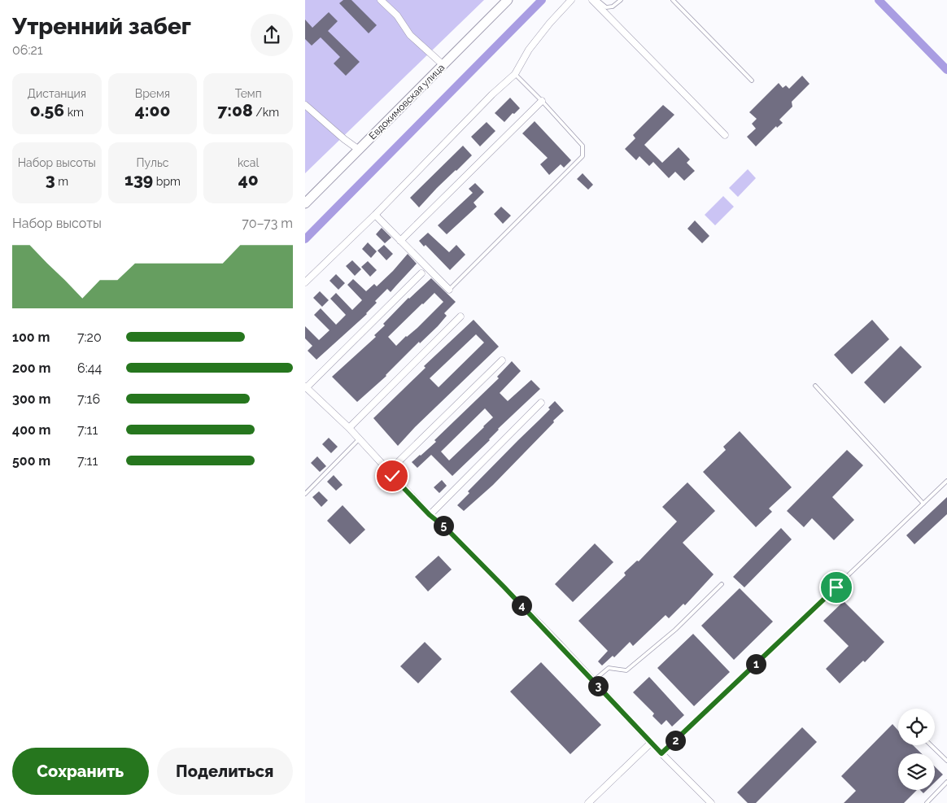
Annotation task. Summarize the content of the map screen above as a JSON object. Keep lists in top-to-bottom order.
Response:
{
  "streets": {
    "main road": ["Евдокимовская улица"]
  },
  "page": {
    "heading": ["Утренний забег", "06:21"],
    "stats": [
      ["Дистанция", "0.56 km"],
      ["Время", "4:00"],
      ["Темп", "7:08 /km"],
      ["Набор высоты", "3 m"],
      ["Пульс", "139 bpm"],
      ["kcal", "40"]
    ],
    "chart": ["Набор высоты", "70–73 m"],
    "list": [
      {
        "name": "100 m",
        "note": "7:20"
      },
      {
        "name": "200 m",
        "note": "6:44"
      },
      {
        "name": "300 m",
        "note": "7:16"
      },
      {
        "name": "400 m",
        "note": "7:11"
      },
      {
        "name": "500 m",
        "note": "7:11"
      }
    ],
    "pins": [
      "5",
      "4",
      "1",
      "3",
      "2"
    ],
    "buttons": ["Сохранить", "Поделиться"]
  }
}
